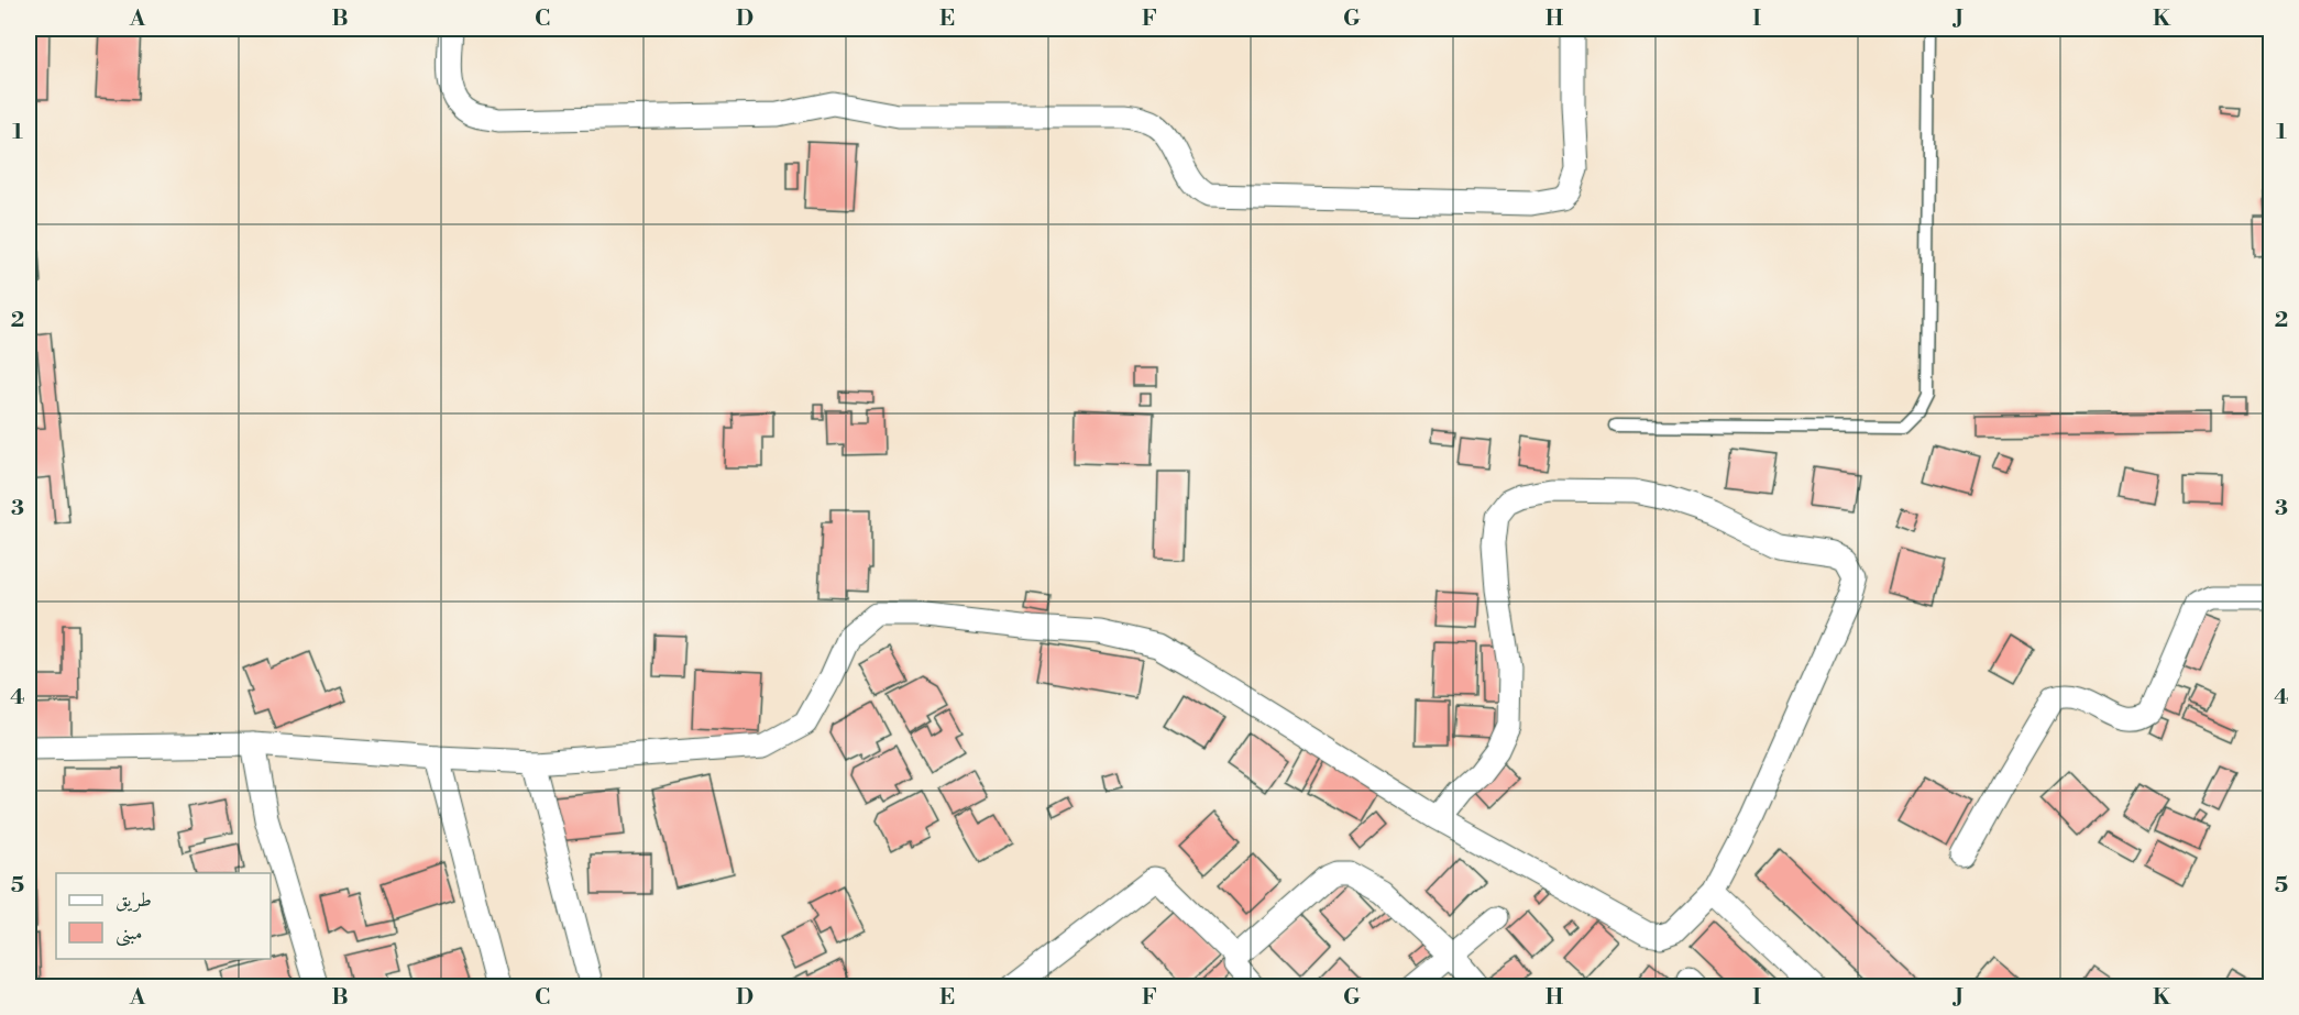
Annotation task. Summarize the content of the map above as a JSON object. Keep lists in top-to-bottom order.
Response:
{
  "legend": ["طريق", "مبنى"],
  "grid": {
    "columns": [
      "A",
      "B",
      "C",
      "D",
      "E",
      "F",
      "G",
      "H",
      "I",
      "J",
      "K"
    ],
    "rows": [
      "1",
      "2",
      "3",
      "4",
      "5"
    ]
  }
}
